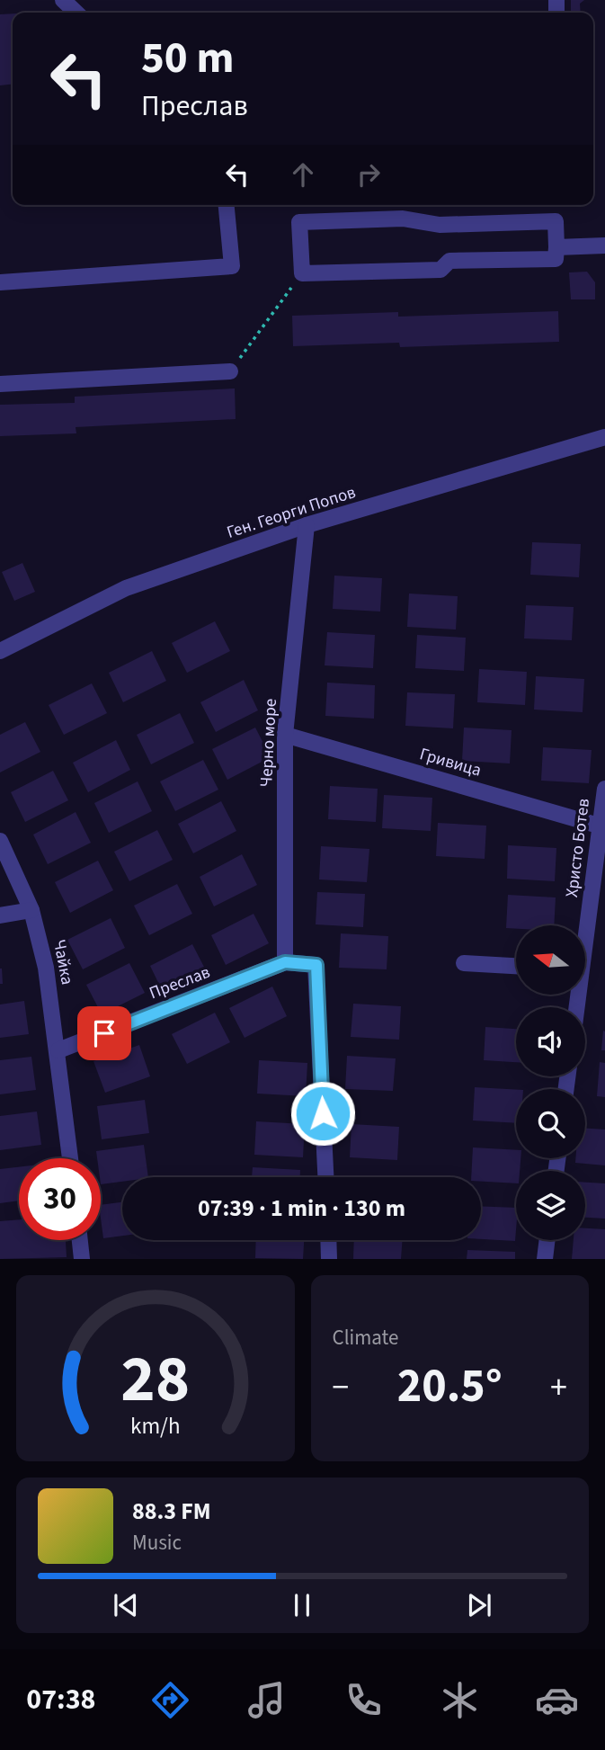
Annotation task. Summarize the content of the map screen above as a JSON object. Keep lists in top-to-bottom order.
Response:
{
  "streets": {
    "street": [
      "Ген. Георги Попов",
      "Черно море",
      "Гривица",
      "Христо Ботев",
      "Чайка",
      "Преслав"
    ]
  },
  "crossings": [
    ["Ген. Георги Попов", "Черно море"],
    ["Черно море", "Гривица"],
    ["Черно море", "Преслав"],
    ["Гривица", "Христо Ботев"],
    ["Чайка", "Преслав"]
  ],
  "north": "left",
  "page": {
    "turn": ["50 m", "Преслав"],
    "limit": "30",
    "trip": "07:39 · 1 min · 130 m",
    "tile": "Climate",
    "heat": ["−", "20.5°", "+"],
    "song": ["88.3 FM", "Music"],
    "tabs": "07:38",
    "gauge": ["28", "km/h"]
  }
}
